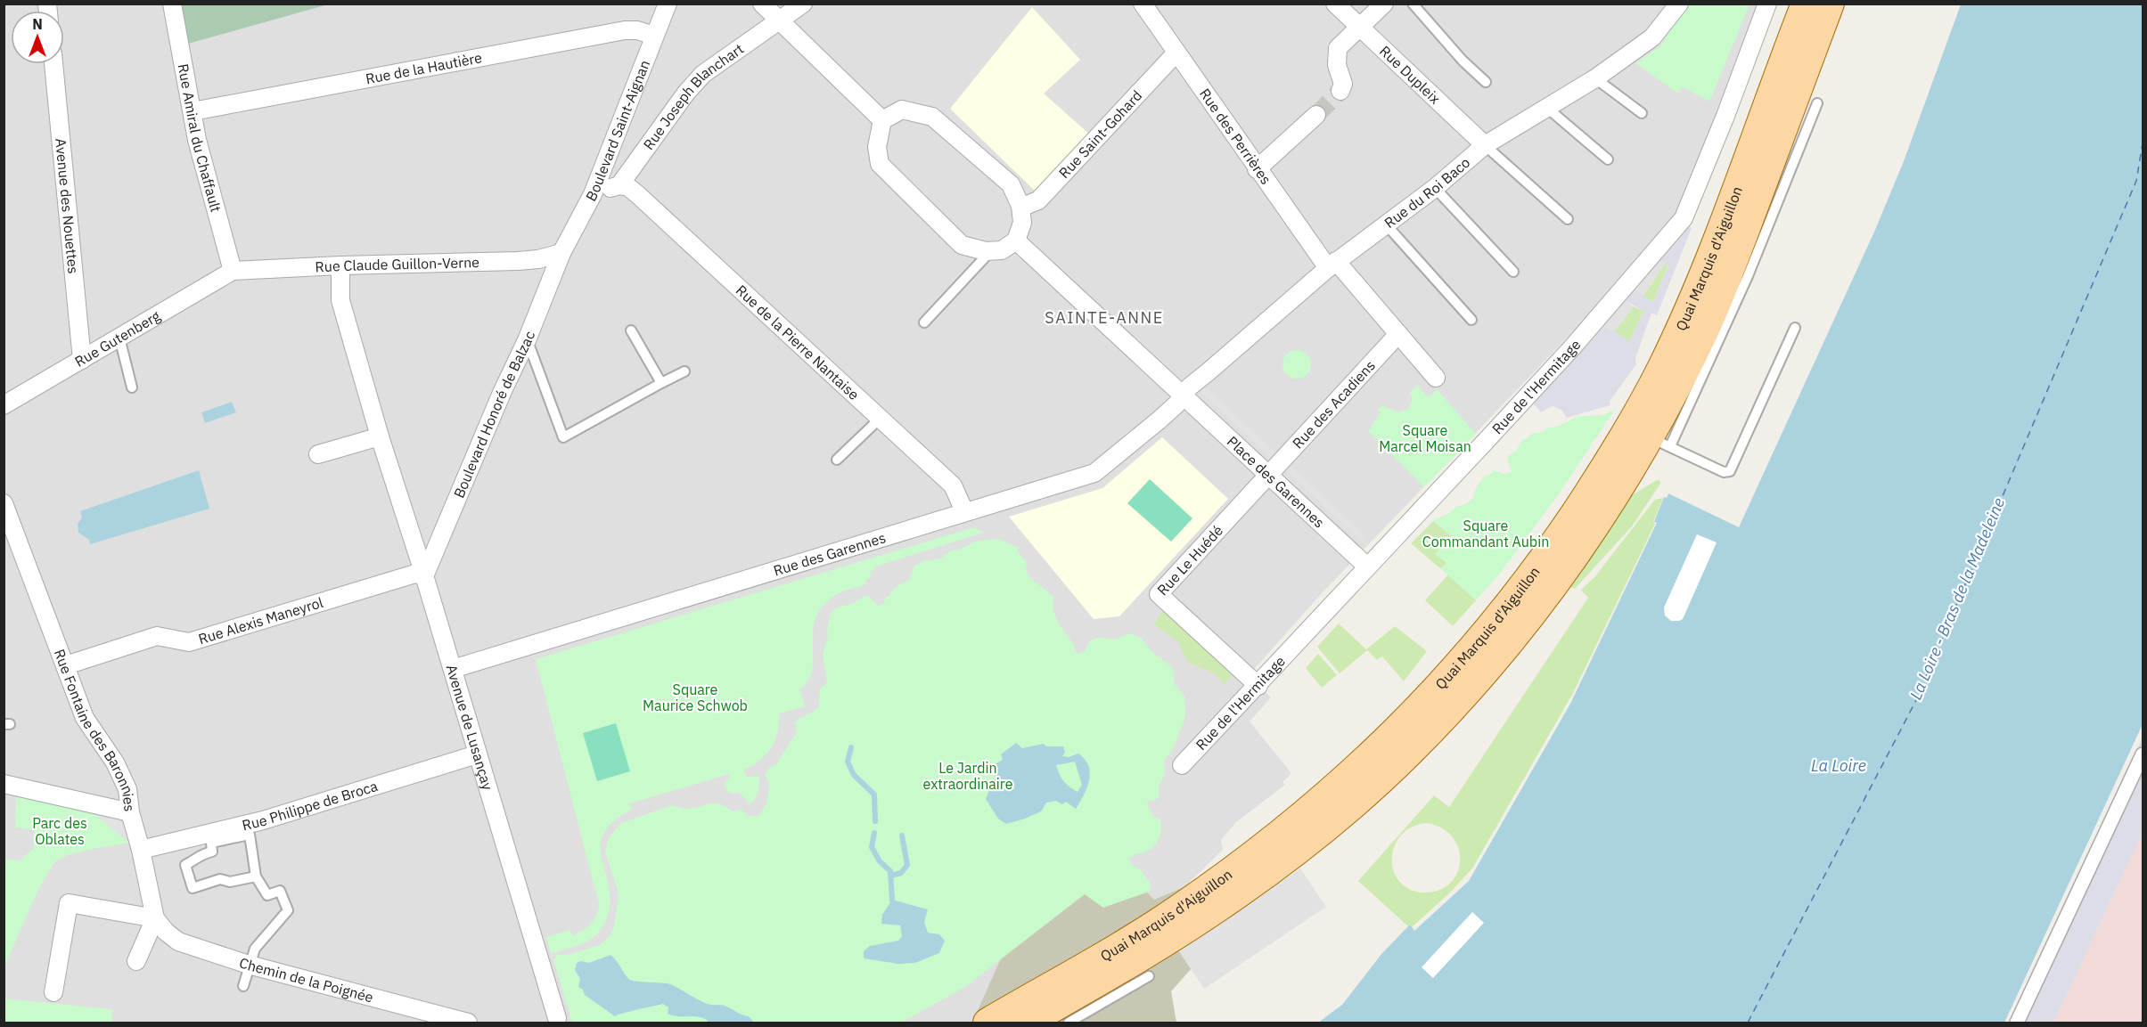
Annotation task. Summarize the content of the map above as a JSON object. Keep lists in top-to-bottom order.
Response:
{
  "streets": {
    "main road": ["Quai Marquis d'Aiguillon"],
    "street": [
      "Rue de la Hautière",
      "Rue Dupleix",
      "Rue Joseph Blanchart",
      "Boulevard Saint-Aignan",
      "Rue Saint-Gohard",
      "Rue des Perrières",
      "Rue Amiral du Chaffault",
      "Rue du Roi Baco",
      "Avenue des Nouettes",
      "Rue Claude Guillon-Verne",
      "Rue Gutenberg",
      "Rue de la Pierre Nantaise",
      "Rue de l'Hermitage",
      "Rue des Acadiens",
      "Boulevard Honoré de Balzac",
      "Place des Garennes",
      "Rue des Garennes",
      "Rue Le Huédé",
      "Rue Alexis Maneyrol",
      "Avenue de Lusançay",
      "Rue Fontaine des Baronnies",
      "Rue Philippe de Broca",
      "Chemin de la Poignée"
    ]
  },
  "crossings": [
    ["Rue de la Hautière", "Boulevard Saint-Aignan"],
    ["Rue de la Hautière", "Rue Amiral du Chaffault"],
    ["Rue Dupleix", "Rue du Roi Baco"],
    ["Rue Joseph Blanchart", "Rue de la Pierre Nantaise"],
    ["Boulevard Saint-Aignan", "Rue Claude Guillon-Verne"],
    ["Boulevard Saint-Aignan", "Boulevard Honoré de Balzac"],
    ["Rue Saint-Gohard", "Rue des Perrières"],
    ["Rue des Perrières", "Rue du Roi Baco"],
    ["Rue des Perrières", "Rue des Acadiens"],
    ["Rue Amiral du Chaffault", "Rue Claude Guillon-Verne"],
    ["Rue Amiral du Chaffault", "Rue Gutenberg"],
    ["Rue du Roi Baco", "Place des Garennes"],
    ["Rue du Roi Baco", "Rue des Garennes"],
    ["Avenue des Nouettes", "Rue Gutenberg"],
    ["Rue Claude Guillon-Verne", "Rue Gutenberg"],
    ["Rue Claude Guillon-Verne", "Boulevard Honoré de Balzac"],
    ["Rue Claude Guillon-Verne", "Avenue de Lusançay"],
    ["Rue de la Pierre Nantaise", "Rue des Garennes"],
    ["Rue de l'Hermitage", "Place des Garennes"],
    ["Rue de l'Hermitage", "Rue Le Huédé"],
    ["Rue des Acadiens", "Place des Garennes"],
    ["Rue des Acadiens", "Rue Le Huédé"],
    ["Boulevard Honoré de Balzac", "Rue Alexis Maneyrol"],
    ["Boulevard Honoré de Balzac", "Avenue de Lusançay"],
    ["Place des Garennes", "Rue des Garennes"],
    ["Place des Garennes", "Rue Le Huédé"],
    ["Rue des Garennes", "Avenue de Lusançay"],
    ["Rue Alexis Maneyrol", "Avenue de Lusançay"],
    ["Rue Alexis Maneyrol", "Rue Fontaine des Baronnies"],
    ["Avenue de Lusançay", "Rue Philippe de Broca"],
    ["Rue Fontaine des Baronnies", "Rue Philippe de Broca"],
    ["Rue Fontaine des Baronnies", "Chemin de la Poignée"]
  ],
  "districts": ["SAINTE-ANNE"],
  "water": ["La Loire - Bras de la Madeleine", "La Loire"],
  "parks": [
    "Square Marcel Moisan",
    "Square Commandant Aubin",
    "Square Maurice Schwob",
    "Le Jardin extraordinaire",
    "Parc des Oblates"
  ],
  "north": "top"
}
